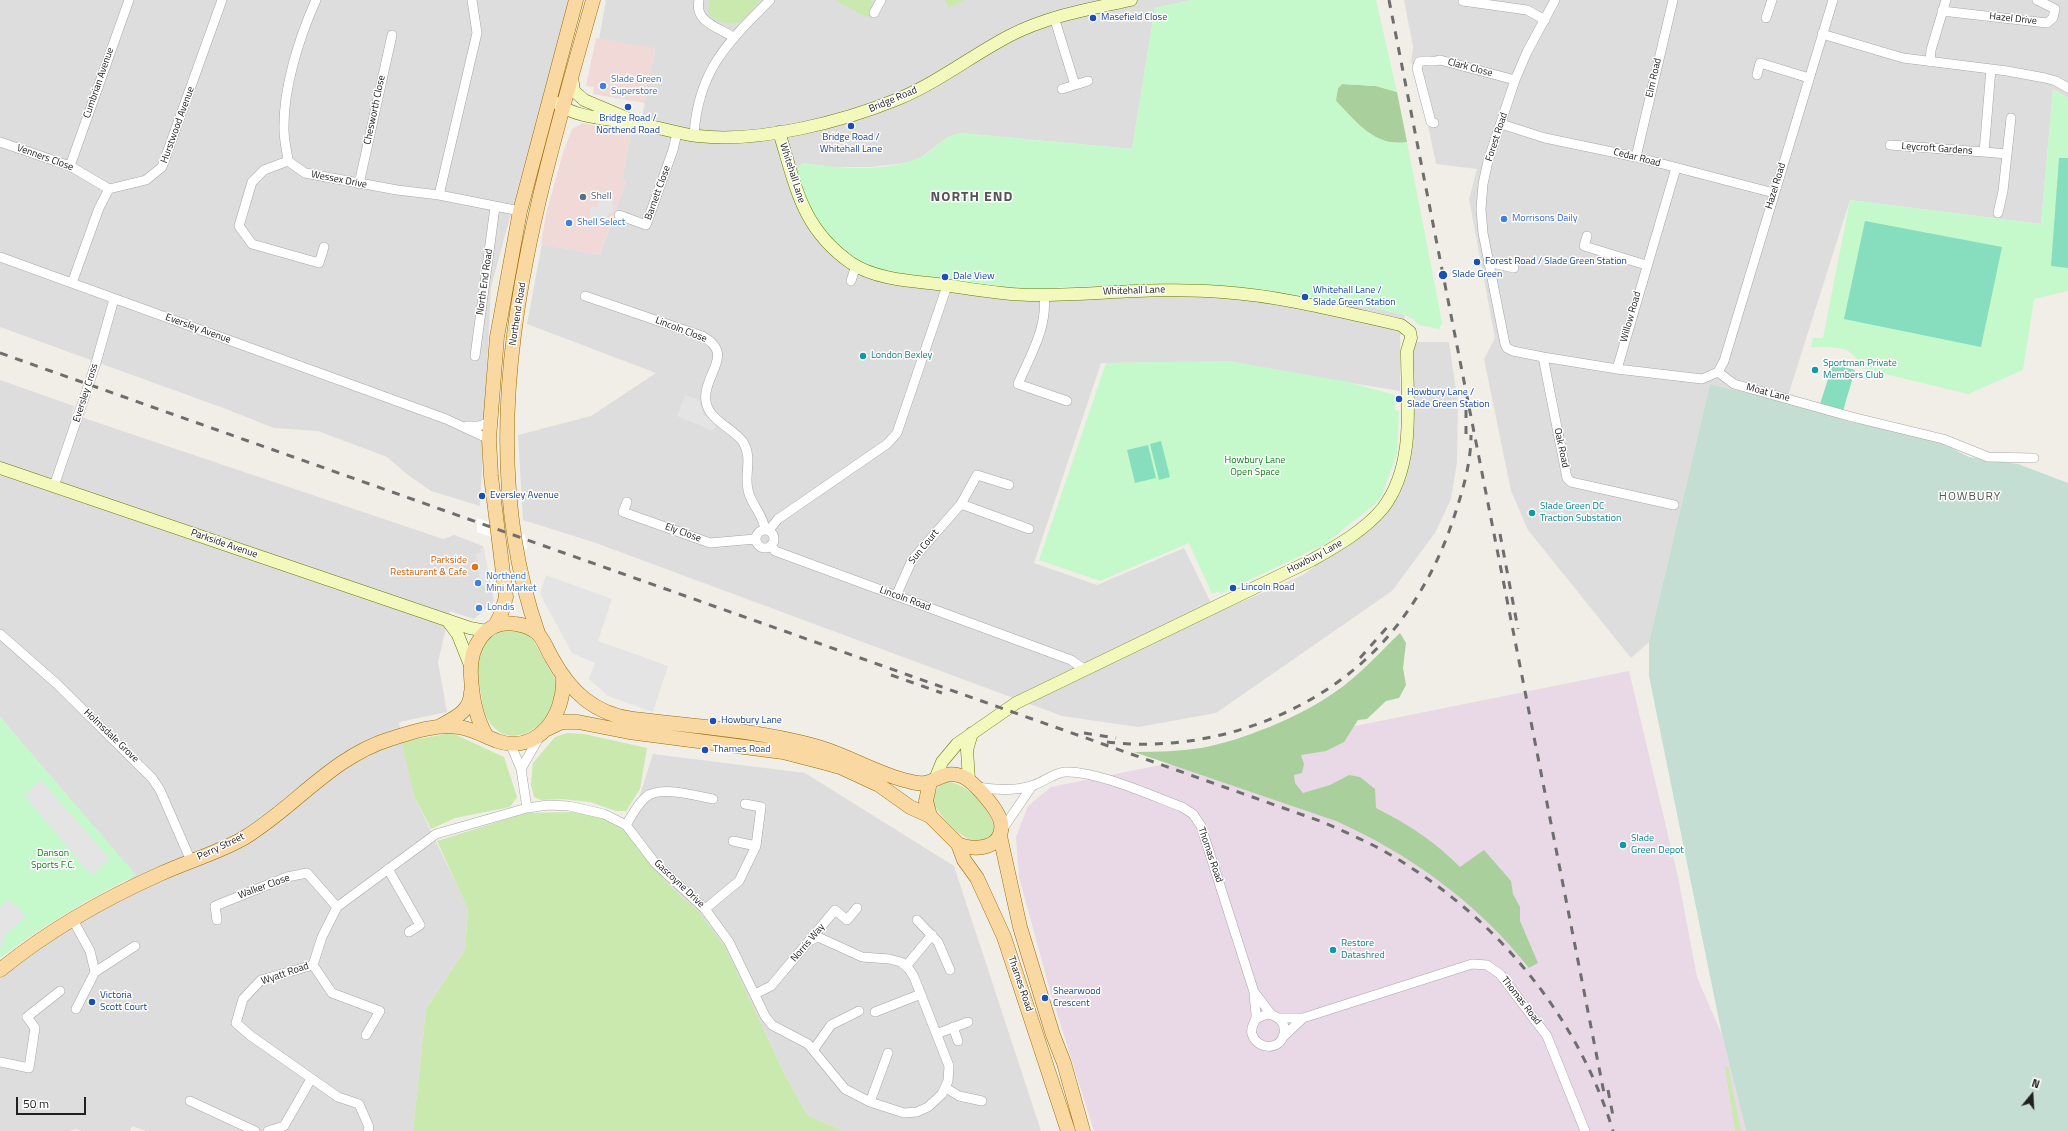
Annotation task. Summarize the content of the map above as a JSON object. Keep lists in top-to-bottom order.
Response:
{
  "streets": {
    "main road": ["Northend Road", "Perry Street", "Thames Road"],
    "street": [
      "Hazel Drive",
      "Clark Close",
      "Elm Road",
      "Cumbrian Avenue",
      "Bridge Road",
      "Chesworth Close",
      "Hurstwood Avenue",
      "Forest Road",
      "Leycroft Gardens",
      "Venners Close",
      "Cedar Road",
      "Whitehall Lane",
      "Wessex Drive",
      "Hazel Road",
      "Barnett Close",
      "North End Road",
      "Willow Road",
      "Eversley Avenue",
      "Lincoln Close",
      "Eversley Cross",
      "Moat Lane",
      "Oak Road",
      "Ely Close",
      "Parkside Avenue",
      "Sun Court",
      "Howbury Lane",
      "Lincoln Road",
      "Holmsdale Grove",
      "Thomas Road",
      "Gascoyne Drive",
      "Walker Close",
      "Norris Way",
      "Wyatt Road"
    ]
  },
  "crossings": [
    ["Clark Close", "Forest Road"],
    ["Elm Road", "Cedar Road"],
    ["Cumbrian Avenue", "Venners Close"],
    ["Bridge Road", "Whitehall Lane"],
    ["Bridge Road", "Barnett Close"],
    ["Bridge Road", "Northend Road"],
    ["Chesworth Close", "Wessex Drive"],
    ["Hurstwood Avenue", "Venners Close"],
    ["Forest Road", "Cedar Road"],
    ["Forest Road", "Oak Road"],
    ["Cedar Road", "Hazel Road"],
    ["Cedar Road", "Willow Road"],
    ["Whitehall Lane", "Howbury Lane"],
    ["Wessex Drive", "North End Road"],
    ["Wessex Drive", "Northend Road"],
    ["Hazel Road", "Moat Lane"],
    ["Northend Road", "Eversley Avenue"],
    ["Northend Road", "Parkside Avenue"],
    ["Northend Road", "Perry Street"],
    ["Northend Road", "Thames Road"],
    ["Eversley Avenue", "Eversley Cross"],
    ["Lincoln Close", "Ely Close"],
    ["Lincoln Close", "Lincoln Road"],
    ["Eversley Cross", "Parkside Avenue"],
    ["Ely Close", "Lincoln Road"],
    ["Parkside Avenue", "Perry Street"],
    ["Parkside Avenue", "Thames Road"],
    ["Sun Court", "Lincoln Road"],
    ["Howbury Lane", "Lincoln Road"],
    ["Howbury Lane", "Thomas Road"],
    ["Howbury Lane", "Thames Road"],
    ["Holmsdale Grove", "Perry Street"],
    ["Perry Street", "Thames Road"],
    ["Thomas Road", "Thames Road"],
    ["Gascoyne Drive", "Norris Way"],
    ["Gascoyne Drive", "Wyatt Road"],
    ["Walker Close", "Wyatt Road"]
  ],
  "districts": ["NORTH END", "HOWBURY"],
  "parks": ["Howbury Lane Open Space", "Danson Sports F.C."],
  "places": [
    "Masefield Close",
    "Slade Green Superstore",
    "Bridge Road / Northend Road",
    "Bridge Road / Whitehall Lane",
    "Shell",
    "Morrisons Daily",
    "Shell Select",
    "Forest Road / Slade Green Station",
    "Slade Green",
    "Dale View",
    "Whitehall Lane / Slade Green Station",
    "London Bexley",
    "Sportman Private Members Club",
    "Howbury Lane / Slade Green Station",
    "Eversley Avenue",
    "Slade Green DC Traction Substation",
    "Parkside Restaurant & Cafe",
    "Northend Mini Market",
    "Lincoln Road",
    "Londis",
    "Howbury Lane",
    "Thames Road",
    "Slade Green Depot",
    "Restore Datashred",
    "Shearwood Crescent",
    "Victoria Scott Court"
  ],
  "scale_bar": "50 m",
  "north": "top"
}
